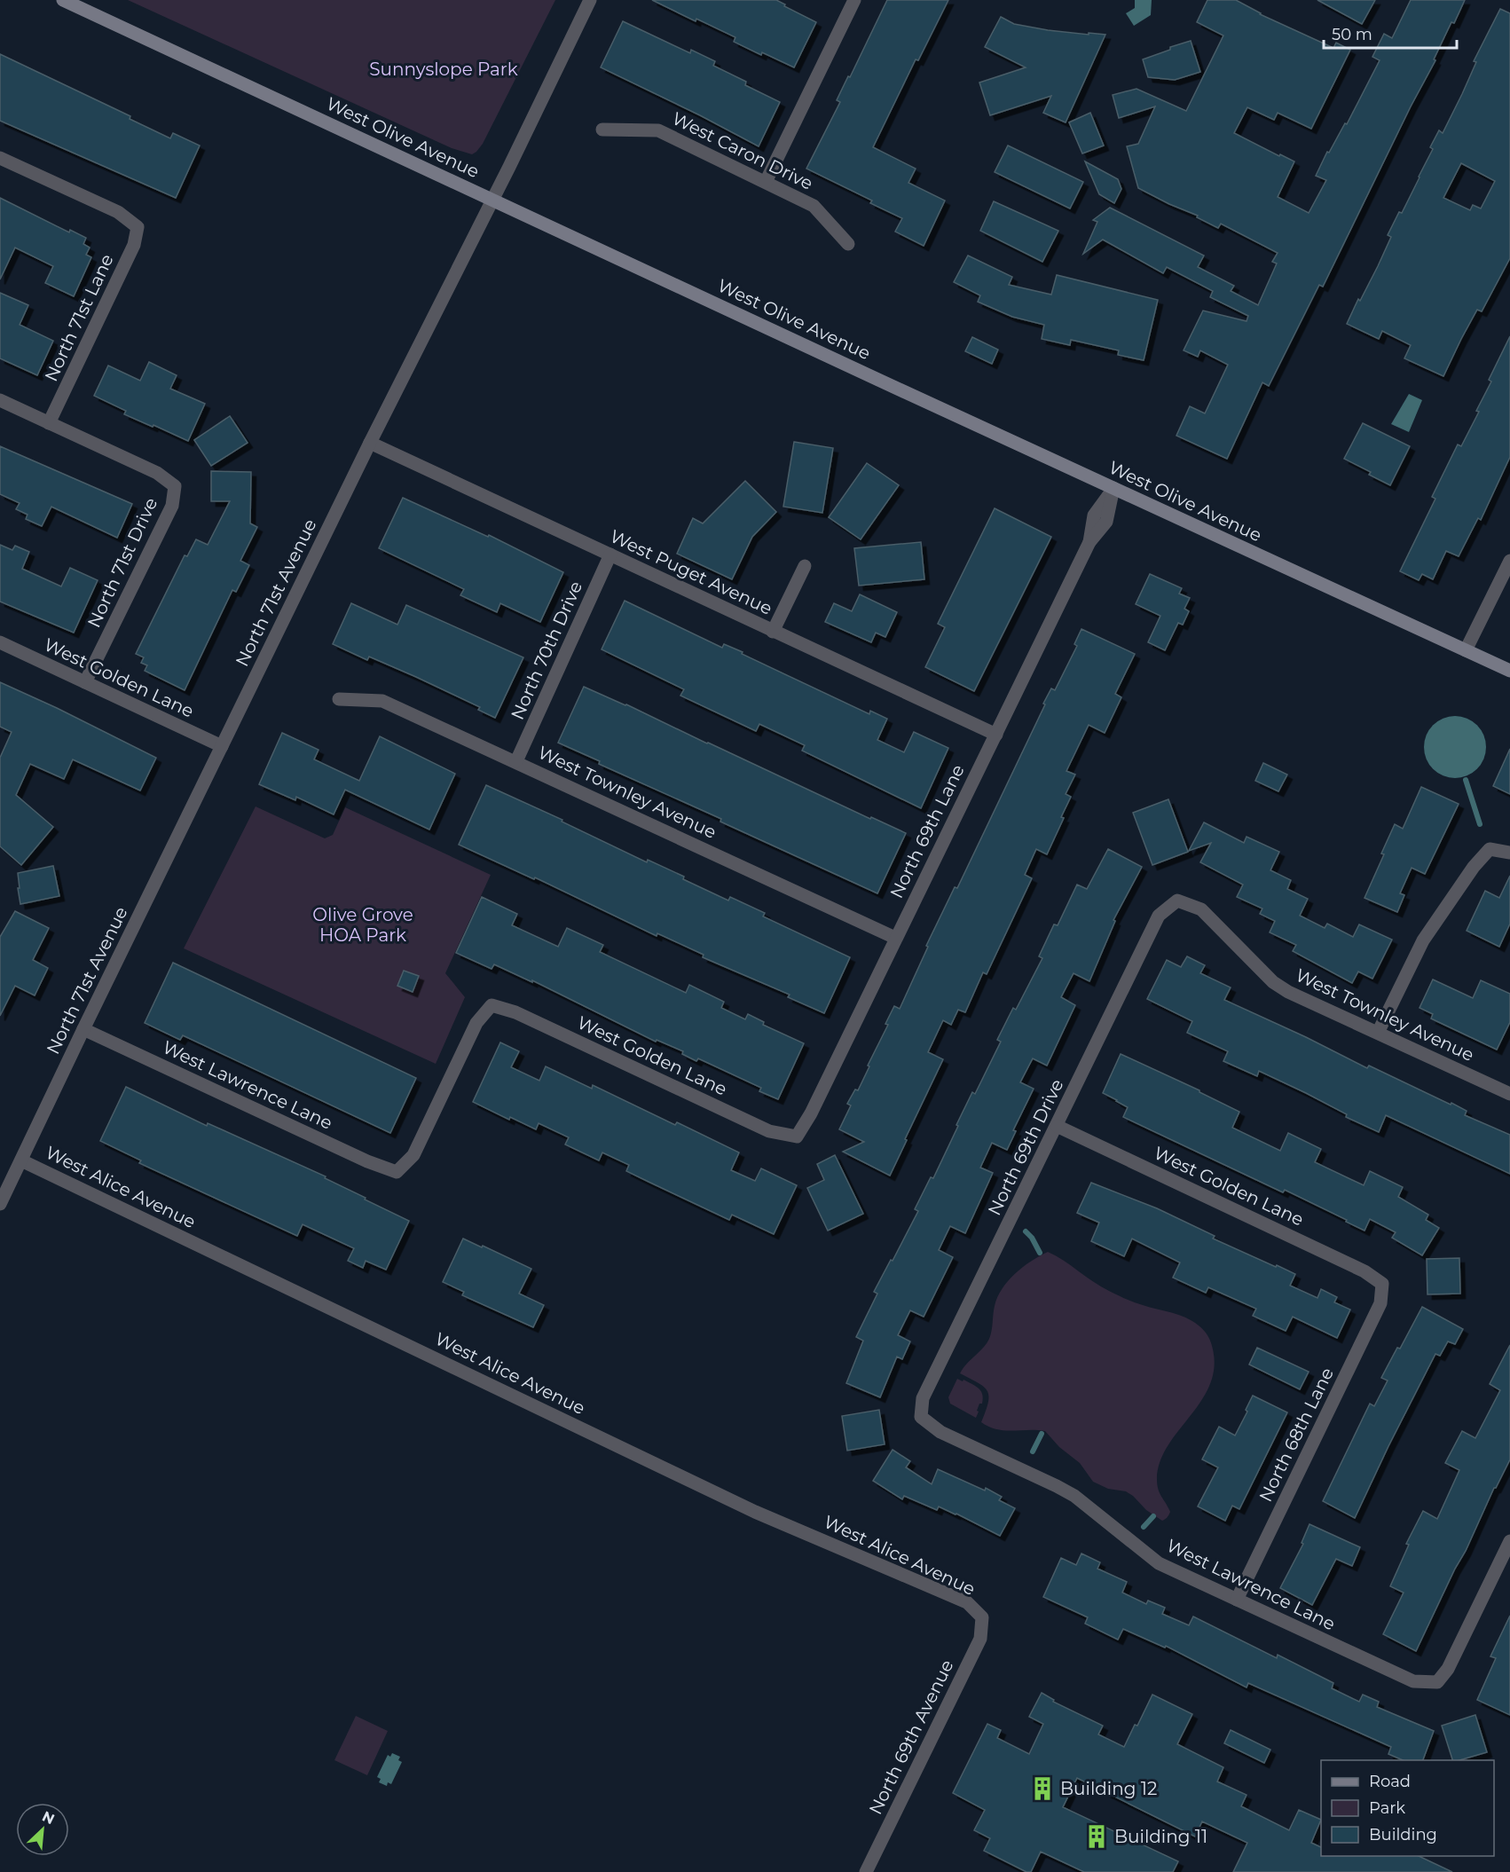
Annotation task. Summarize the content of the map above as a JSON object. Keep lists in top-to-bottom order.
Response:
{
  "streets": {
    "main road": ["West Olive Avenue"],
    "street": [
      "West Caron Drive",
      "North 71st Lane",
      "North 71st Drive",
      "West Puget Avenue",
      "North 71st Avenue",
      "North 70th Drive",
      "West Golden Lane",
      "West Townley Avenue",
      "North 69th Lane",
      "West Lawrence Lane",
      "North 69th Drive",
      "West Alice Avenue",
      "North 68th Lane",
      "North 69th Avenue"
    ]
  },
  "crossings": [
    ["West Olive Avenue", "North 71st Avenue"],
    ["West Olive Avenue", "North 69th Lane"],
    ["North 71st Lane", "North 71st Drive"],
    ["North 71st Drive", "West Golden Lane"],
    ["West Puget Avenue", "North 71st Avenue"],
    ["West Puget Avenue", "North 70th Drive"],
    ["West Puget Avenue", "North 69th Lane"],
    ["North 71st Avenue", "West Golden Lane"],
    ["North 71st Avenue", "West Lawrence Lane"],
    ["North 71st Avenue", "West Alice Avenue"],
    ["North 70th Drive", "West Townley Avenue"],
    ["West Golden Lane", "North 69th Lane"],
    ["West Golden Lane", "West Lawrence Lane"],
    ["West Golden Lane", "North 69th Drive"],
    ["West Golden Lane", "North 68th Lane"],
    ["West Townley Avenue", "North 69th Lane"],
    ["West Townley Avenue", "North 69th Drive"],
    ["West Lawrence Lane", "North 69th Drive"],
    ["West Lawrence Lane", "North 68th Lane"],
    ["West Alice Avenue", "North 69th Avenue"]
  ],
  "parks": ["Sunnyslope Park", "Olive Grove HOA Park"],
  "places": {
    "building": ["Building 12", "Building 11"]
  },
  "legend": ["Road", "Park", "Building"],
  "scale_bar": "50 m",
  "north": "top right"
}
